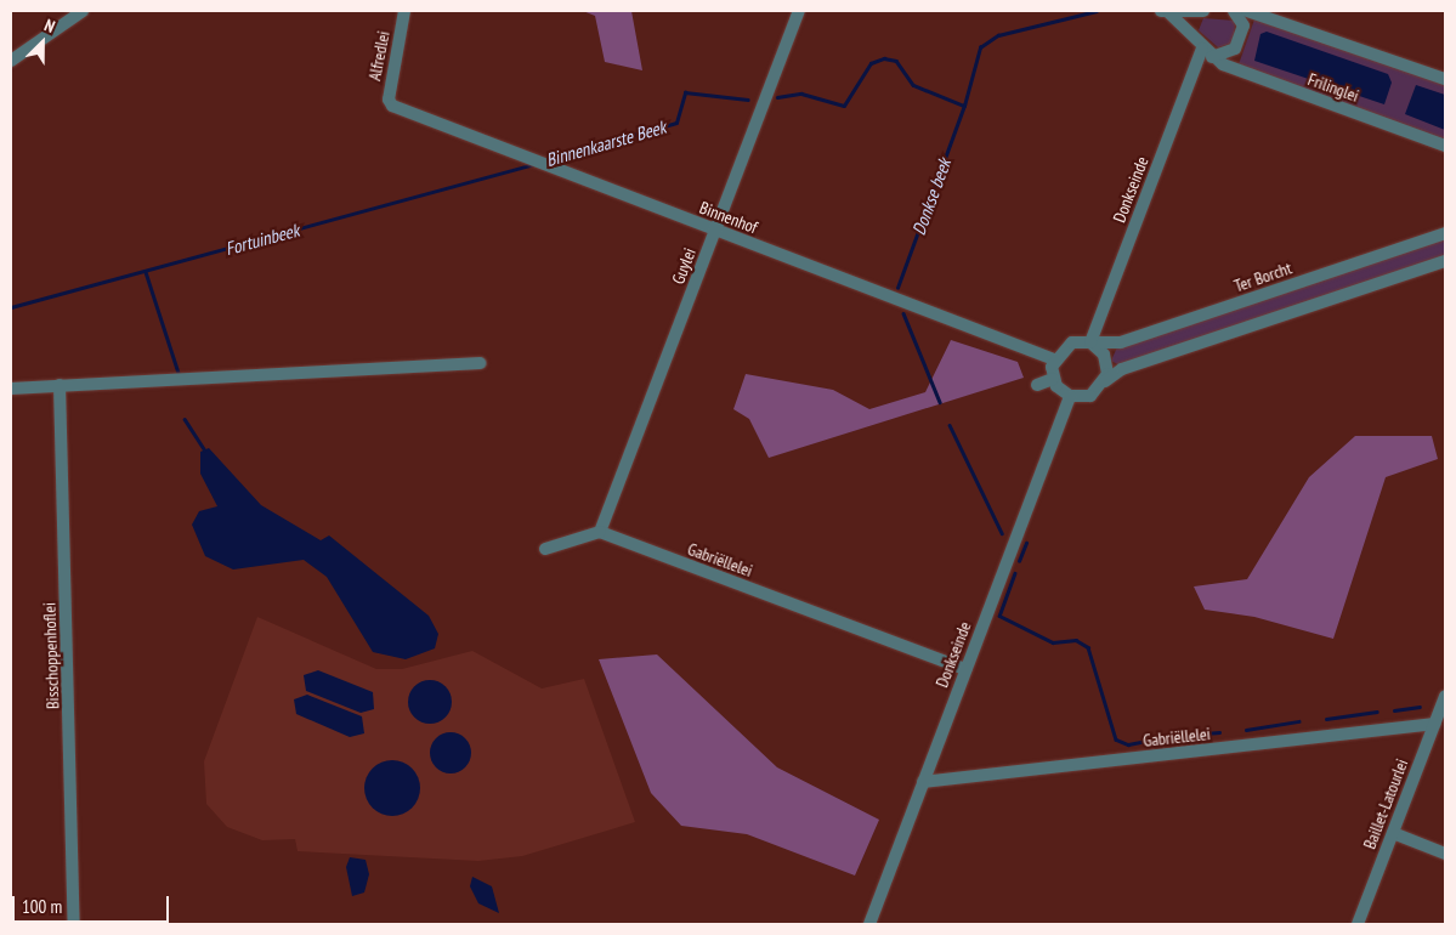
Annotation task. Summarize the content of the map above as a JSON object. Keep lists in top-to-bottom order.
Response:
{
  "streets": {
    "street": [
      "Alfredlei",
      "Frilinglei",
      "Donkseinde",
      "Binnenhof",
      "Guylei",
      "Ter Borcht",
      "Gabriëllelei",
      "Bisschoppenhoflei",
      "Baillet-Latourlei"
    ]
  },
  "crossings": [
    ["Alfredlei", "Binnenhof"],
    ["Frilinglei", "Donkseinde"],
    ["Donkseinde", "Binnenhof"],
    ["Donkseinde", "Ter Borcht"],
    ["Donkseinde", "Gabriëllelei"],
    ["Binnenhof", "Guylei"],
    ["Binnenhof", "Ter Borcht"],
    ["Guylei", "Gabriëllelei"],
    ["Gabriëllelei", "Baillet-Latourlei"]
  ],
  "water": ["Binnenkaarste Beek", "Donkse beek", "Fortuinbeek"],
  "scale_bar": "100 m",
  "north": "top right"
}
